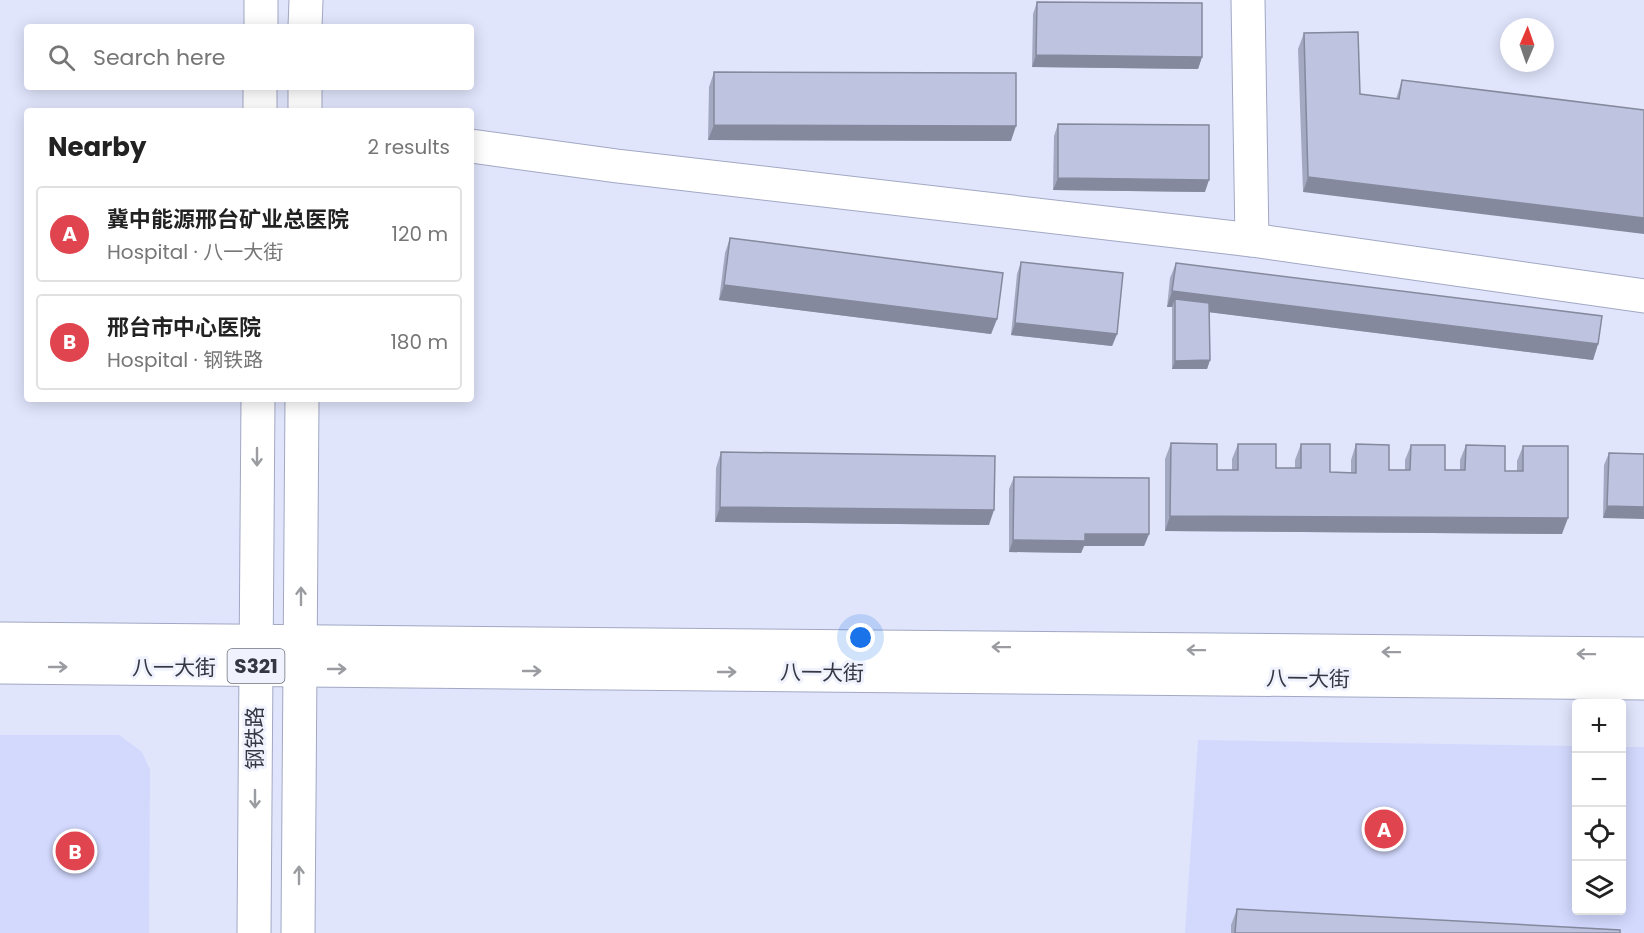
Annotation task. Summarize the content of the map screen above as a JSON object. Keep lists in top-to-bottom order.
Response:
{
  "streets": {
    "street": ["S321", "八一大街", "钢铁路"]
  },
  "crossings": [
    ["S321", "八一大街"],
    ["八一大街", "钢铁路"]
  ],
  "north": "top",
  "page": {
    "search": "Search here",
    "heading": ["Nearby", "2 results"],
    "list": [
      {
        "mark": "A",
        "name": "冀中能源邢台矿业总医院",
        "note": "Hospital · 八一大街",
        "value": "120 m"
      },
      {
        "mark": "B",
        "name": "邢台市中心医院",
        "note": "Hospital · 钢铁路",
        "value": "180 m"
      }
    ],
    "map_buttons": ["+", "−"],
    "pins": ["A", "B"]
  }
}
